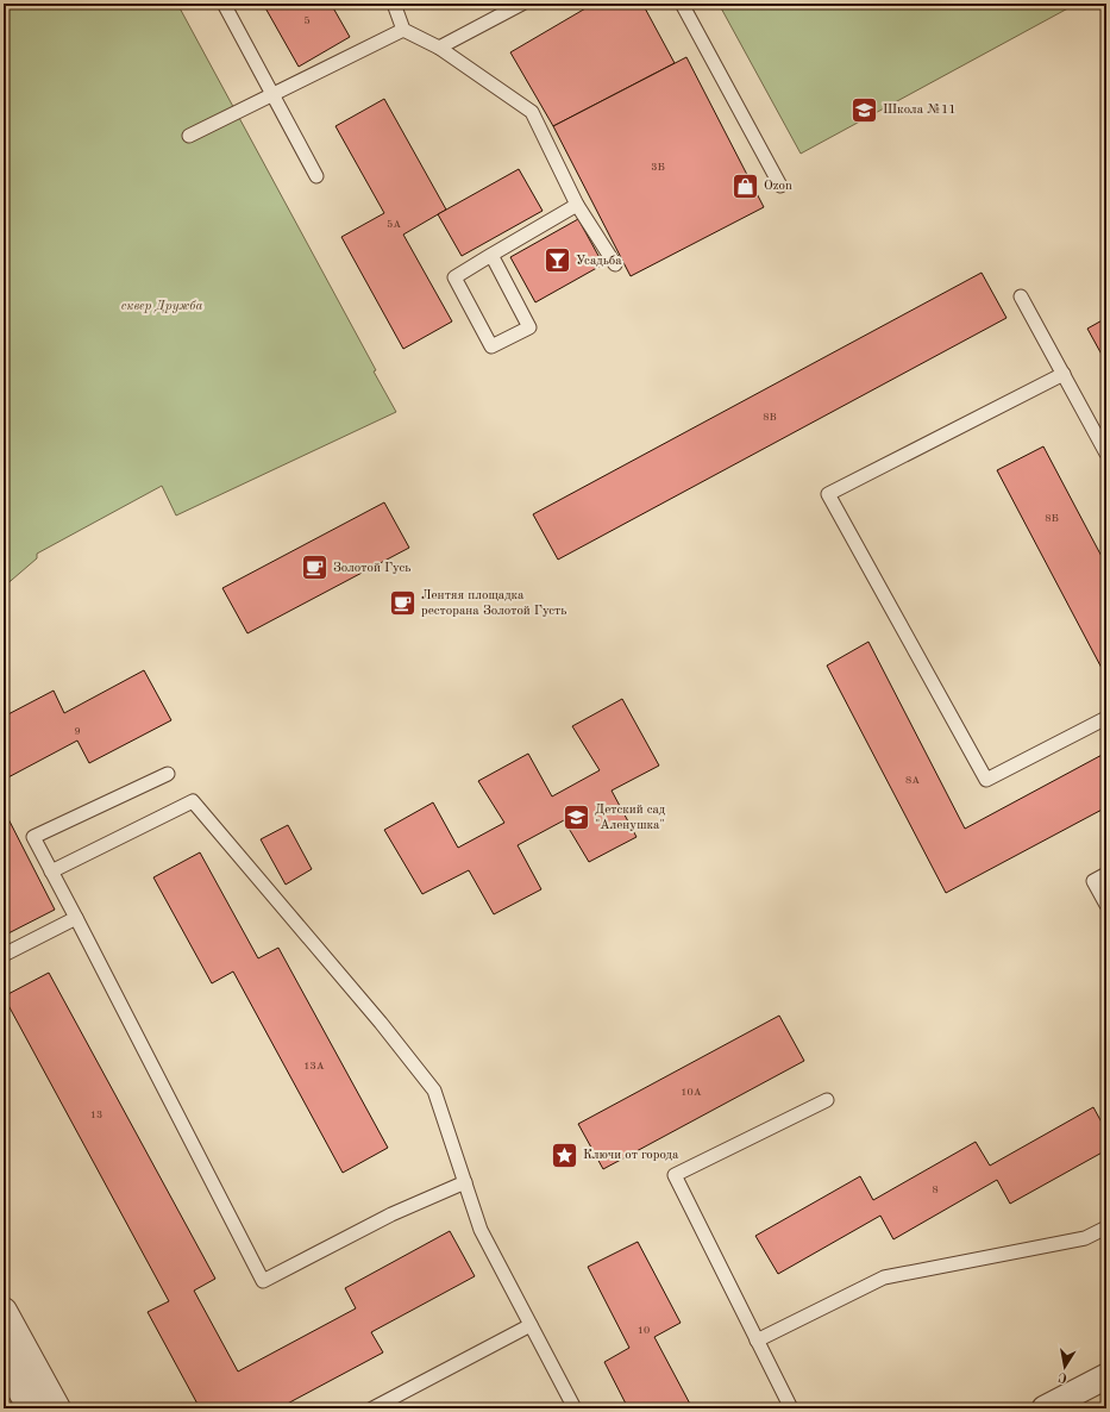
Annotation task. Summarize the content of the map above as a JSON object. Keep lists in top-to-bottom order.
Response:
{
  "parks": ["сквер Дружба"],
  "places": {
    "school or university": ["Школа №11", "Детский сад \"Аленушка\""],
    "shop": ["Ozon"],
    "bar": ["Усадьба"],
    "cafe": ["Золотой Гусь", "Лентяя площадка ресторана Золотой Густь"],
    "place": ["Ключи от города"]
  },
  "house_numbers": [
    "5",
    "3Б",
    "5А",
    "8В",
    "8Б",
    "9",
    "8А",
    "13А",
    "10А",
    "13",
    "8",
    "10"
  ],
  "north": "bottom"
}
